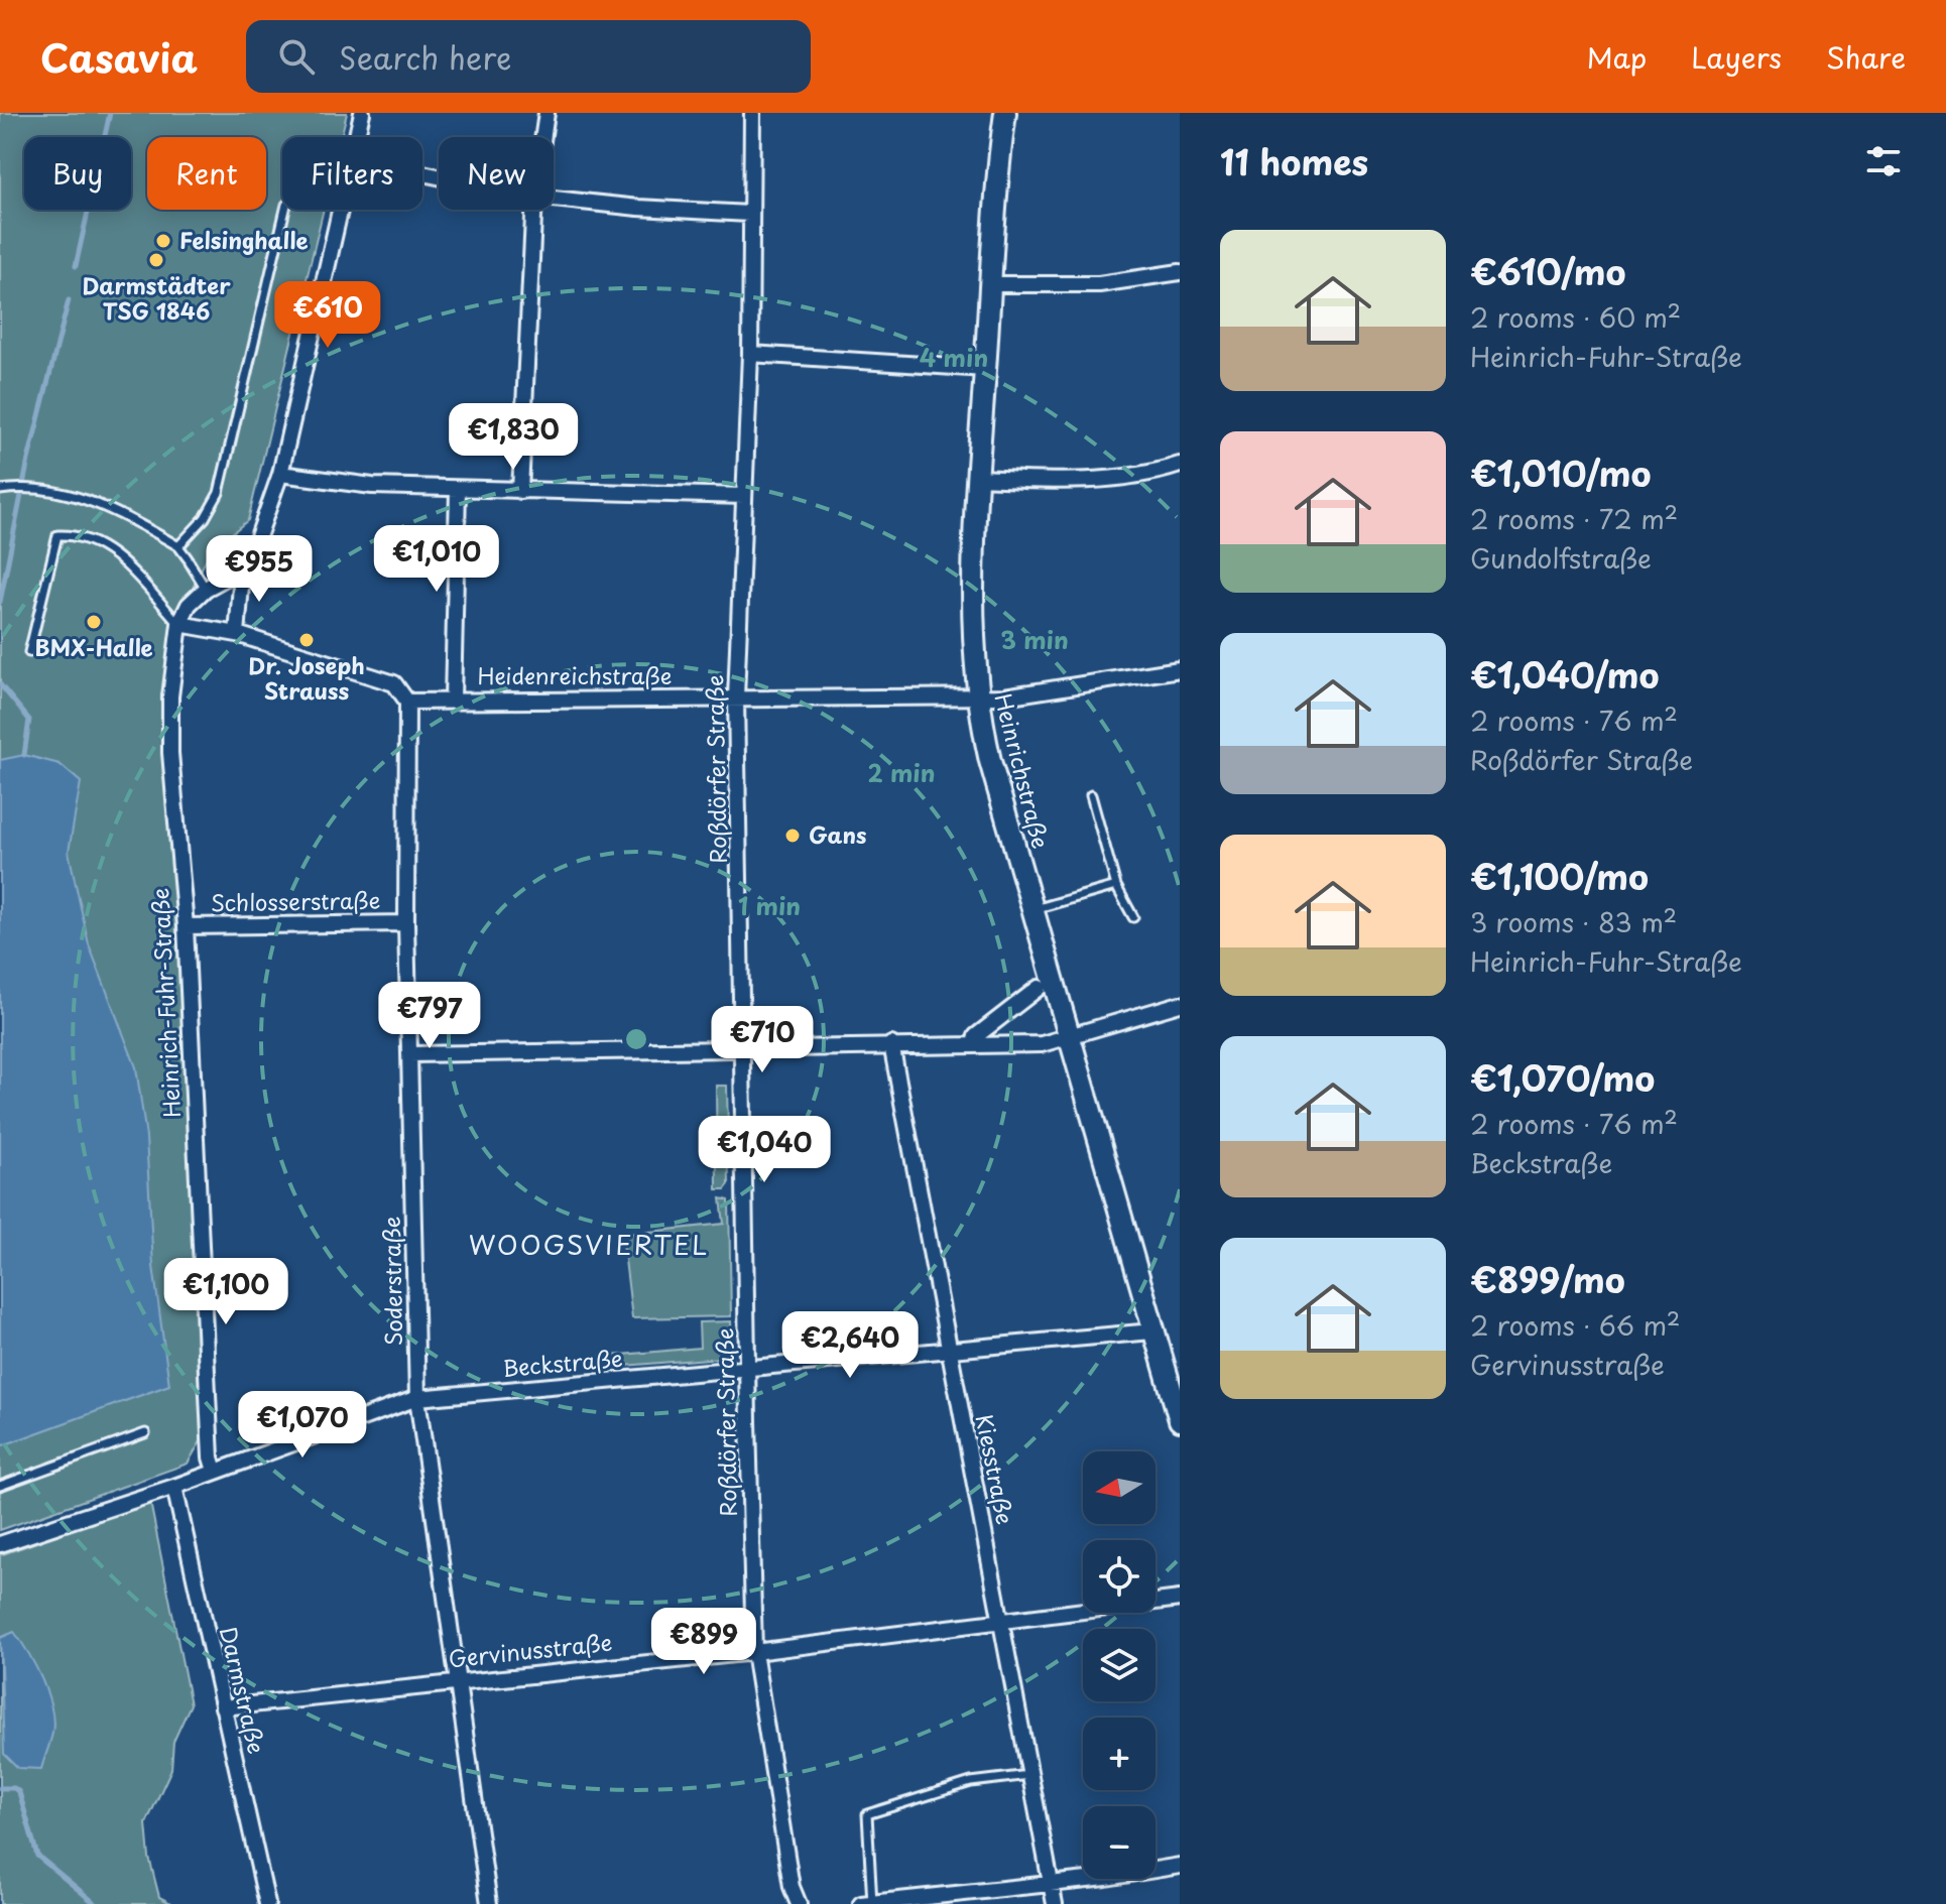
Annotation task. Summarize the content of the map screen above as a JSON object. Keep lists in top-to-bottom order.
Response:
{
  "streets": {
    "main road": ["Heinrichstraße"],
    "street": [
      "Heidenreichstraße",
      "Roßdörfer Straße",
      "Schlosserstraße",
      "Heinrich-Fuhr-Straße",
      "Soderstraße",
      "Beckstraße",
      "Kiesstraße",
      "Gervinusstraße",
      "Darmstraße"
    ]
  },
  "crossings": [
    ["Heidenreichstraße", "Roßdörfer Straße"],
    ["Heidenreichstraße", "Heinrichstraße"],
    ["Heidenreichstraße", "Soderstraße"],
    ["Roßdörfer Straße", "Beckstraße"],
    ["Roßdörfer Straße", "Gervinusstraße"],
    ["Heinrichstraße", "Beckstraße"],
    ["Schlosserstraße", "Heinrich-Fuhr-Straße"],
    ["Schlosserstraße", "Soderstraße"],
    ["Heinrich-Fuhr-Straße", "Beckstraße"],
    ["Soderstraße", "Beckstraße"],
    ["Soderstraße", "Gervinusstraße"],
    ["Beckstraße", "Kiesstraße"],
    ["Beckstraße", "Darmstraße"],
    ["Kiesstraße", "Gervinusstraße"],
    ["Gervinusstraße", "Darmstraße"]
  ],
  "districts": ["WOOGSVIERTEL"],
  "places": [
    "Felsinghalle",
    "Darmstädter TSG 1846",
    "BMX-Halle",
    "Dr. Joseph Strauss",
    "Gans"
  ],
  "north": "left",
  "page": {
    "header": "Casavia",
    "search": "Search here",
    "nav": ["Map", "Layers", "Share"],
    "heading": "11 homes",
    "chip": [
      "Buy",
      "Rent",
      "Filters",
      "New"
    ],
    "list": [
      {
        "name": "€610/mo",
        "note": "2 rooms · 60 m² · Heinrich-Fuhr-Straße"
      },
      {
        "name": "€1,010/mo",
        "note": "2 rooms · 72 m² · Gundolfstraße"
      },
      {
        "name": "€1,040/mo",
        "note": "2 rooms · 76 m² · Roßdörfer Straße"
      },
      {
        "name": "€1,100/mo",
        "note": "3 rooms · 83 m² · Heinrich-Fuhr-Straße"
      },
      {
        "name": "€1,070/mo",
        "note": "2 rooms · 76 m² · Beckstraße"
      },
      {
        "name": "€899/mo",
        "note": "2 rooms · 66 m² · Gervinusstraße"
      }
    ],
    "price": [
      "€610",
      "€1,830",
      "€1,010",
      "€955",
      "€797",
      "€710",
      "€1,040",
      "€1,100",
      "€2,640",
      "€1,070",
      "€899"
    ],
    "map_buttons": ["+", "−"]
  },
  "rings": [
    "4 min",
    "3 min",
    "2 min",
    "1 min"
  ]
}
